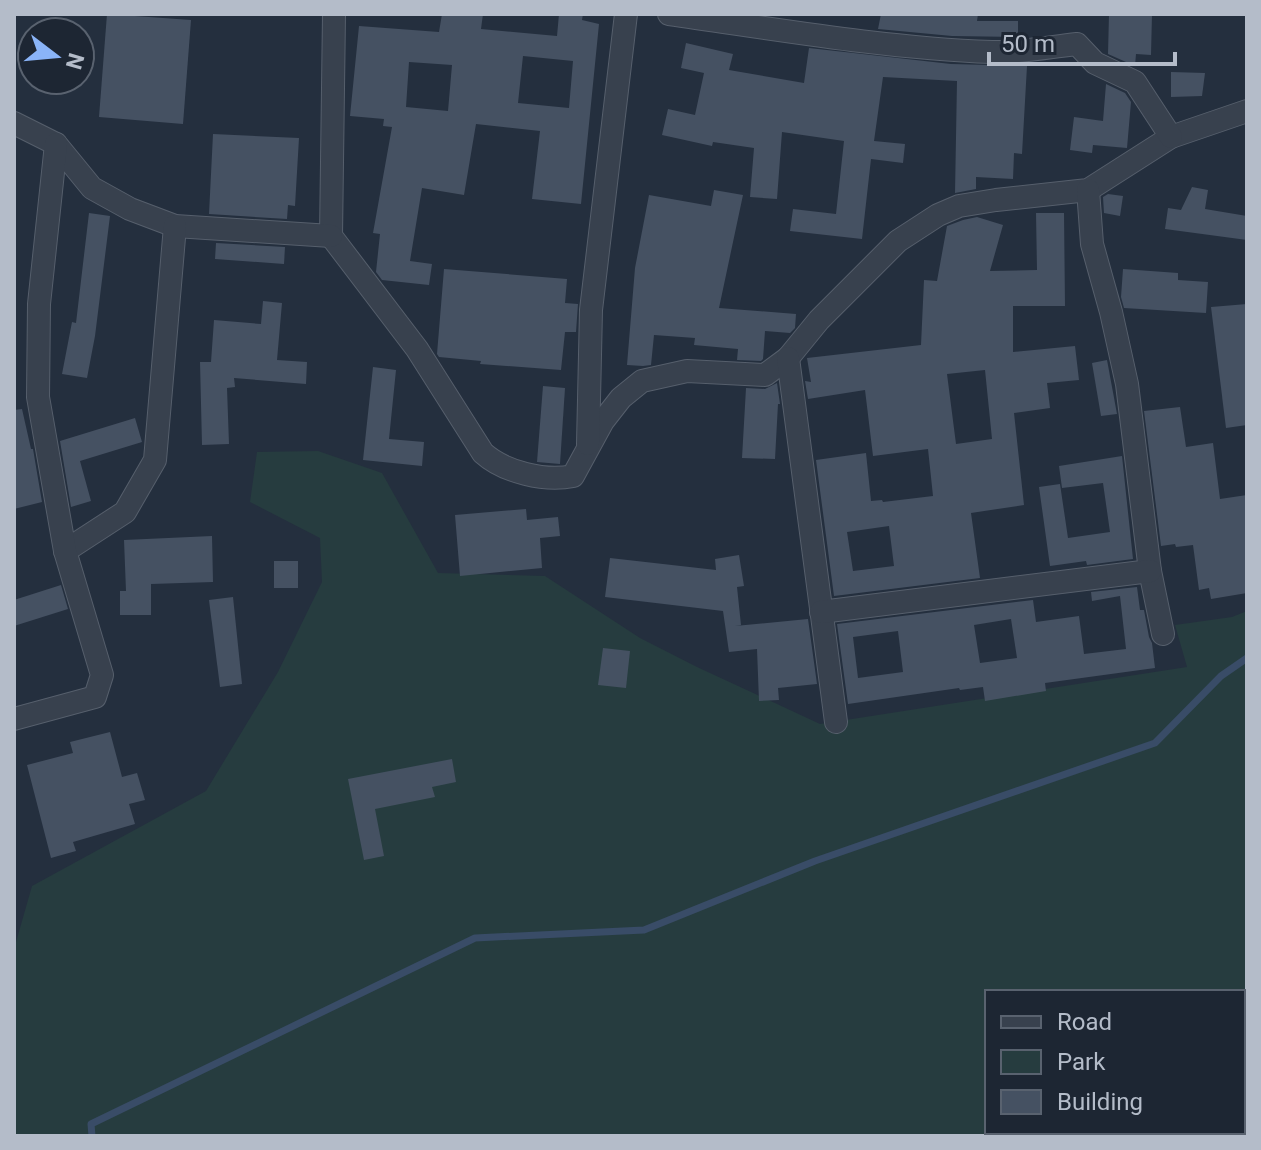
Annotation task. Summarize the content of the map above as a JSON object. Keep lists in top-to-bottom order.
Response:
{
  "legend": ["Road", "Park", "Building"],
  "scale_bar": "50 m",
  "north": "right"
}
